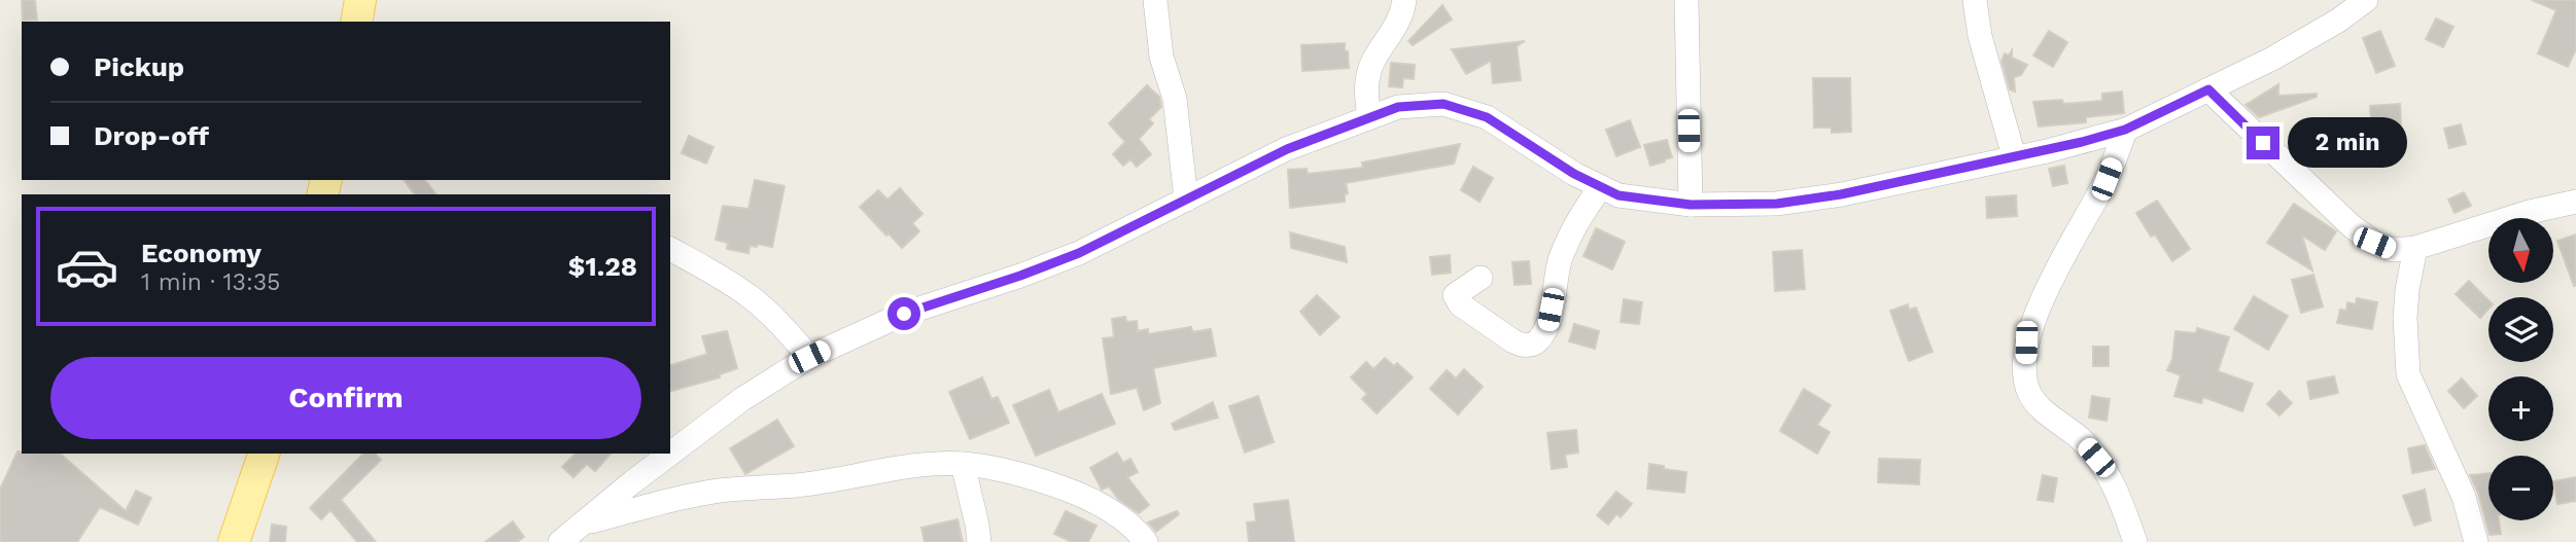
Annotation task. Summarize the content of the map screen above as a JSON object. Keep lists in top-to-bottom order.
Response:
{
  "north": "bottom",
  "page": {
    "banner": ["Pickup", "Drop-off"],
    "bubble": "2 min",
    "list": [
      {
        "name": "Economy",
        "note": "1 min · 13:35",
        "value": "$1.28"
      }
    ],
    "map_buttons": ["+", "−"],
    "buttons": "Confirm"
  }
}
